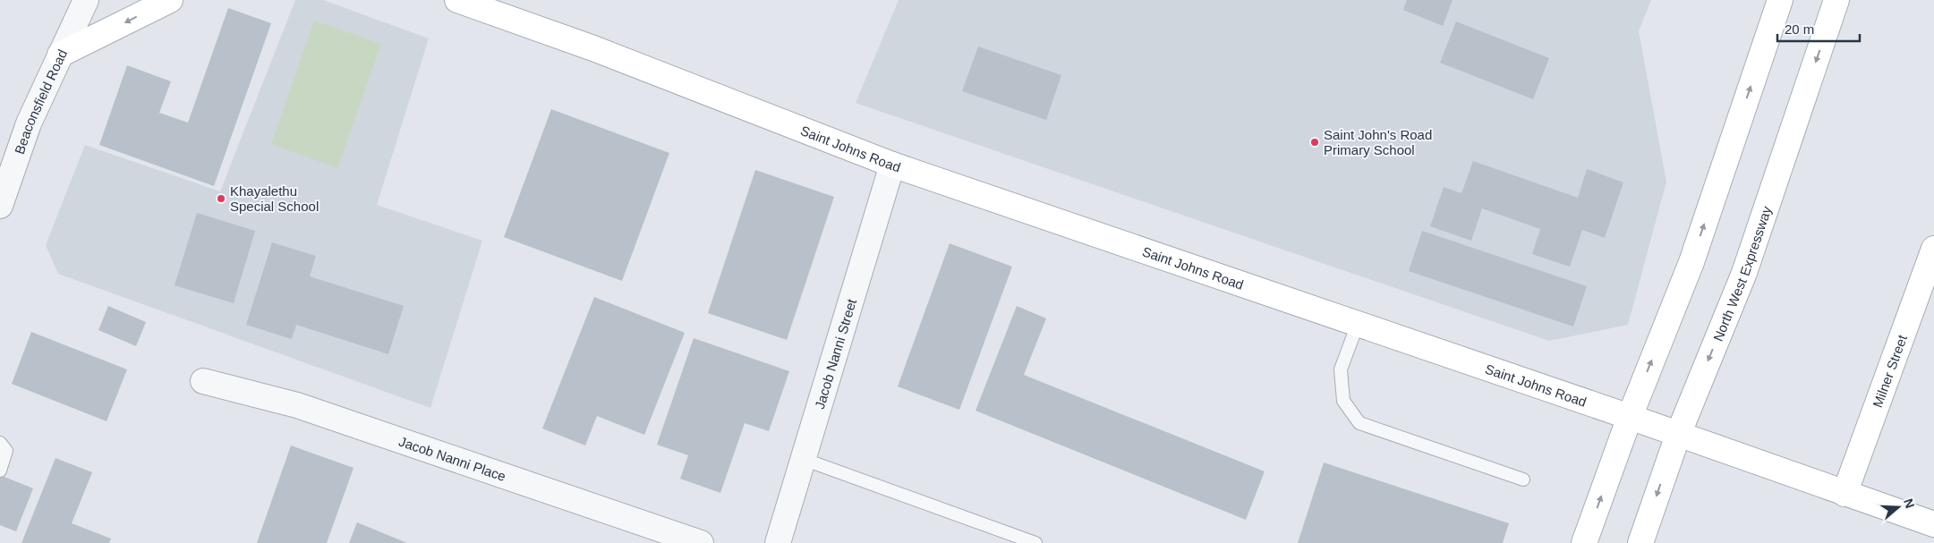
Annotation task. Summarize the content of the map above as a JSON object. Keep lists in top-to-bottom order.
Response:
{
  "streets": {
    "street": [
      "Beaconsfield Road",
      "Saint Johns Road",
      "North West Expressway",
      "Jacob Nanni Street",
      "Milner Street",
      "Jacob Nanni Place"
    ]
  },
  "crossings": [
    ["Saint Johns Road", "North West Expressway"],
    ["Saint Johns Road", "Jacob Nanni Street"],
    ["Saint Johns Road", "Milner Street"]
  ],
  "places": ["Saint John's Road Primary School", "Khayalethu Special School"],
  "scale_bar": "20 m",
  "north": "right"
}
